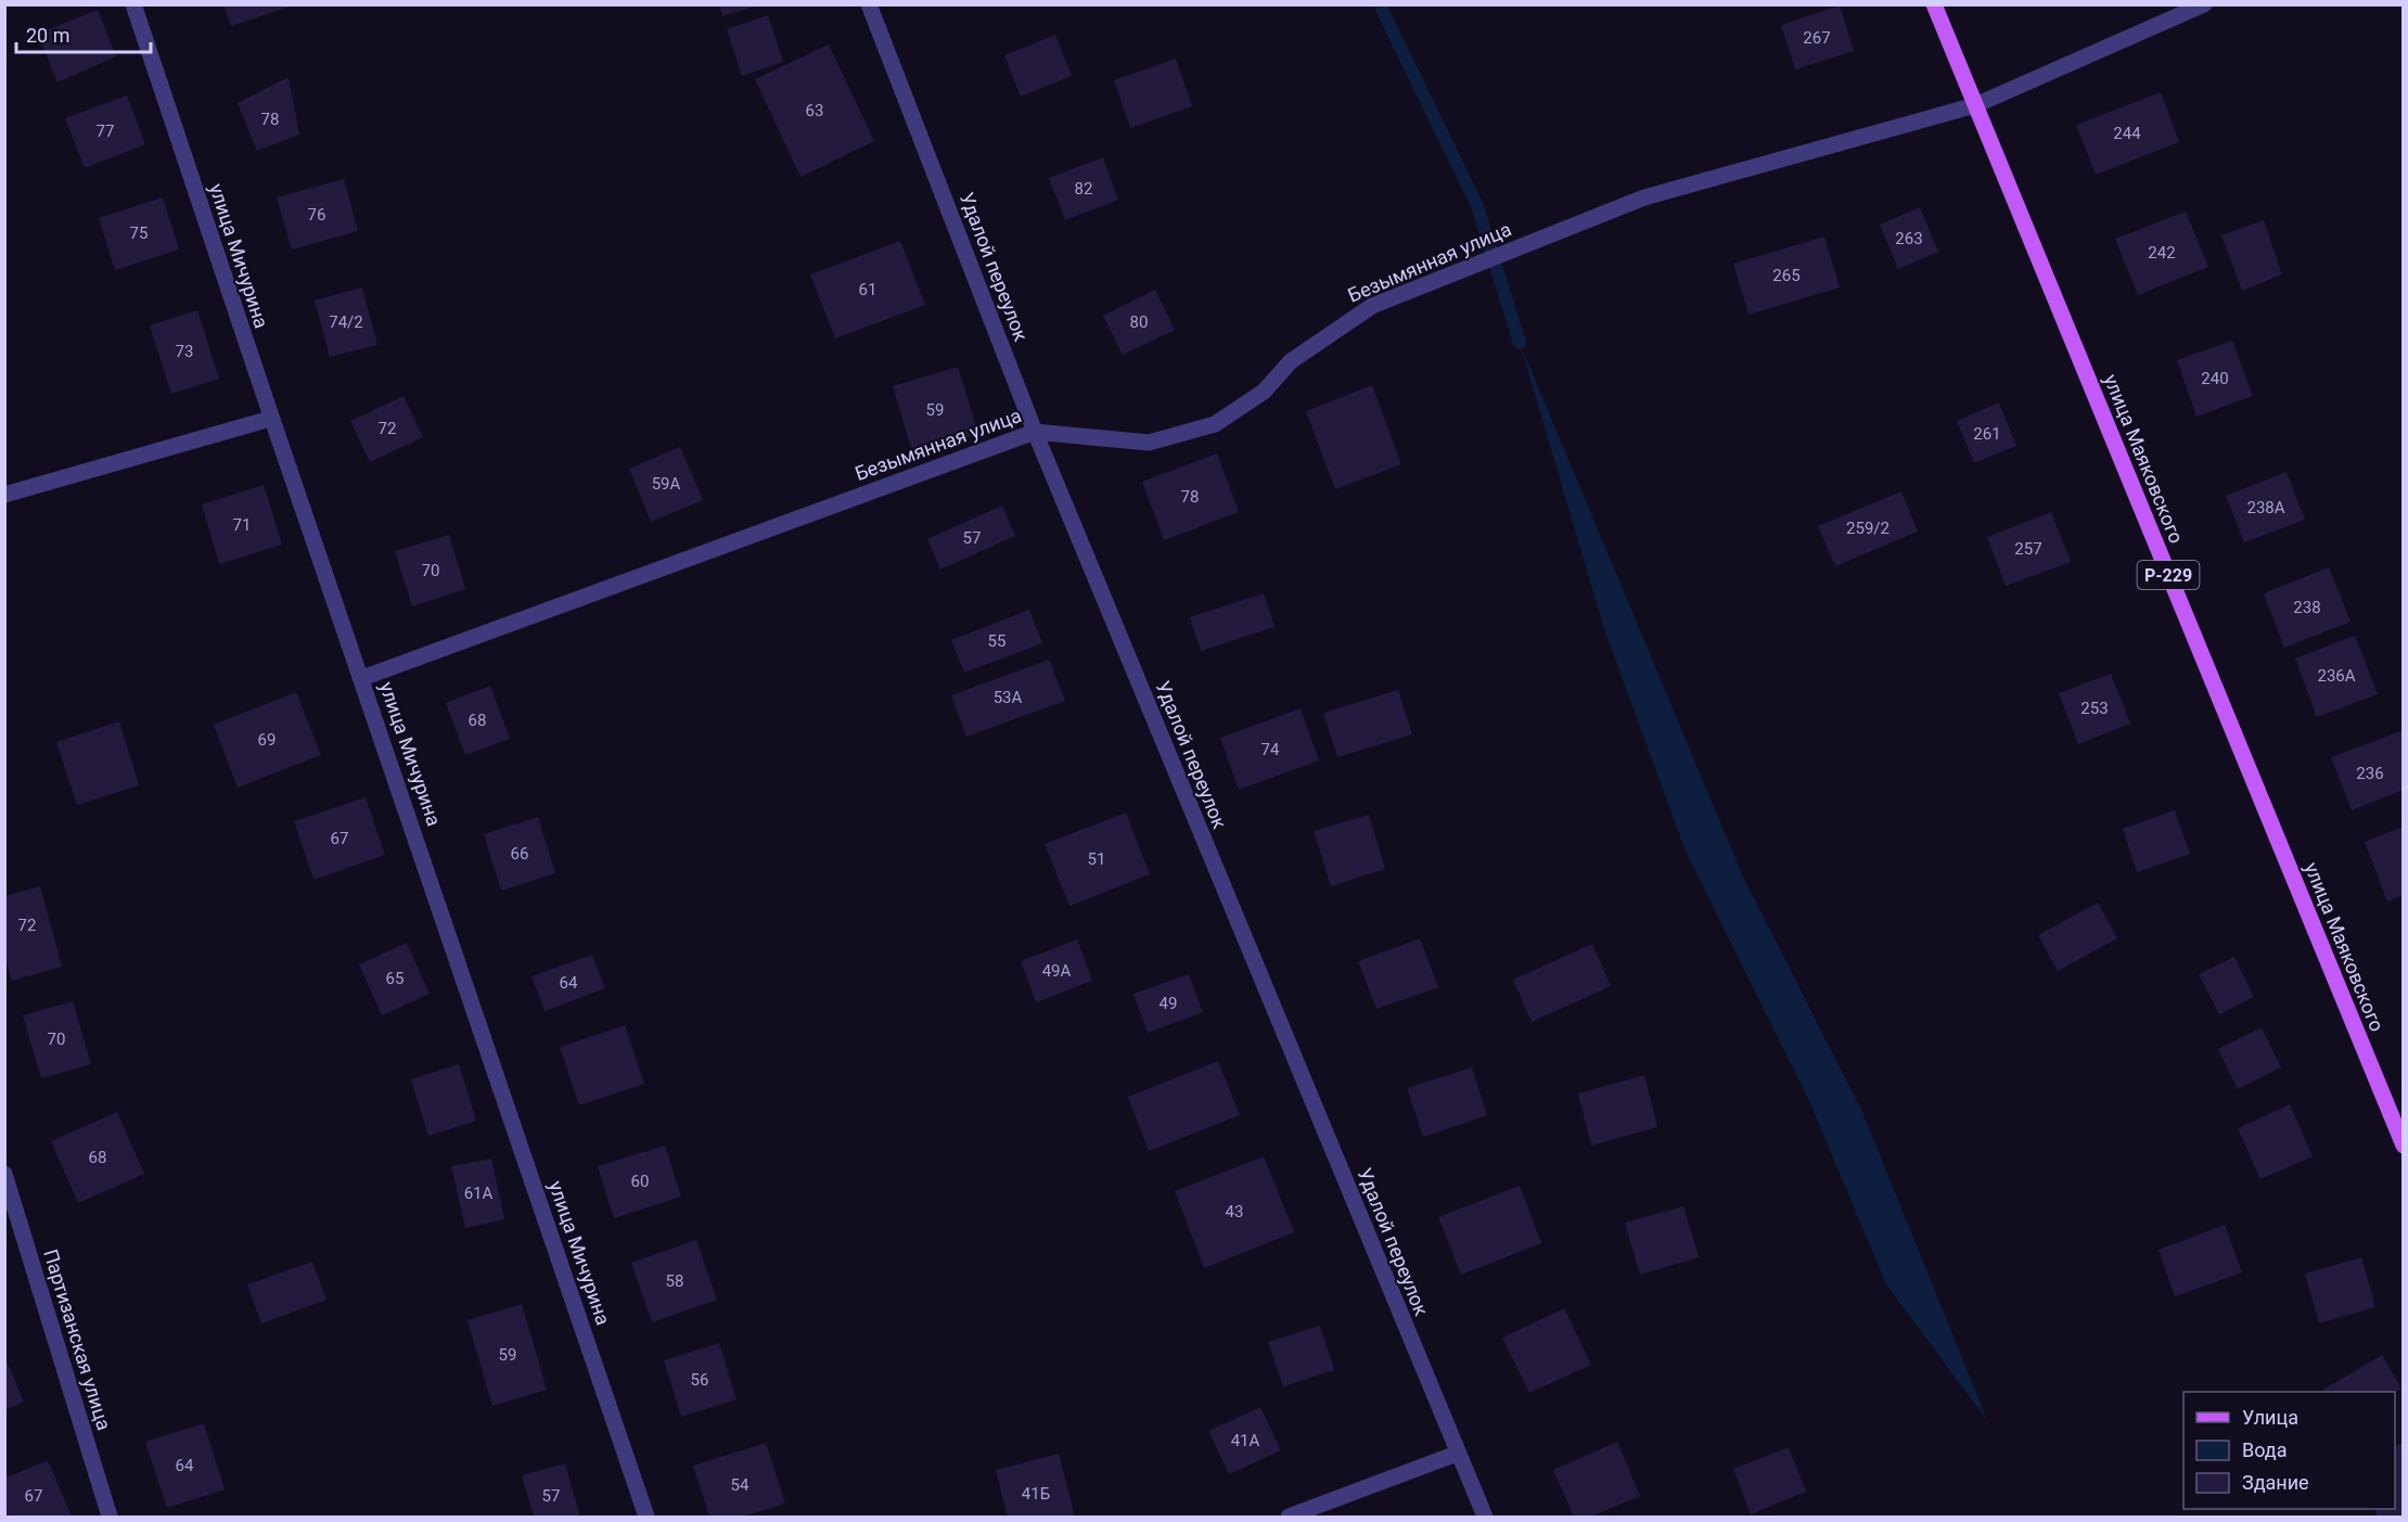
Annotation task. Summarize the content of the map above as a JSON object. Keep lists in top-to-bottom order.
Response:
{
  "streets": {
    "main road": ["улица Маяковского", "Р-229"],
    "street": [
      "улица Мичурина",
      "Безымянная улица",
      "Удалой переулок",
      "Партизанская улица"
    ]
  },
  "crossings": [
    ["улица Мичурина", "Безымянная улица"],
    ["Безымянная улица", "Удалой переулок"],
    ["Безымянная улица", "улица Маяковского"]
  ],
  "house_numbers": [
    "267",
    "63",
    "78",
    "77",
    "244",
    "82",
    "76",
    "75",
    "263",
    "242",
    "265",
    "61",
    "74/2",
    "80",
    "73",
    "240",
    "59",
    "72",
    "261",
    "59А",
    "78",
    "238А",
    "71",
    "259/2",
    "57",
    "257",
    "70",
    "238",
    "55",
    "236А",
    "53А",
    "253",
    "68",
    "69",
    "74",
    "236",
    "67",
    "66",
    "51",
    "72",
    "49А",
    "65",
    "64",
    "49",
    "70",
    "68",
    "60",
    "61А",
    "43",
    "58",
    "59",
    "56",
    "41А",
    "64",
    "54",
    "41Б",
    "67",
    "57"
  ],
  "legend": ["Улица", "Вода", "Здание"],
  "scale_bar": "20 m"
}
